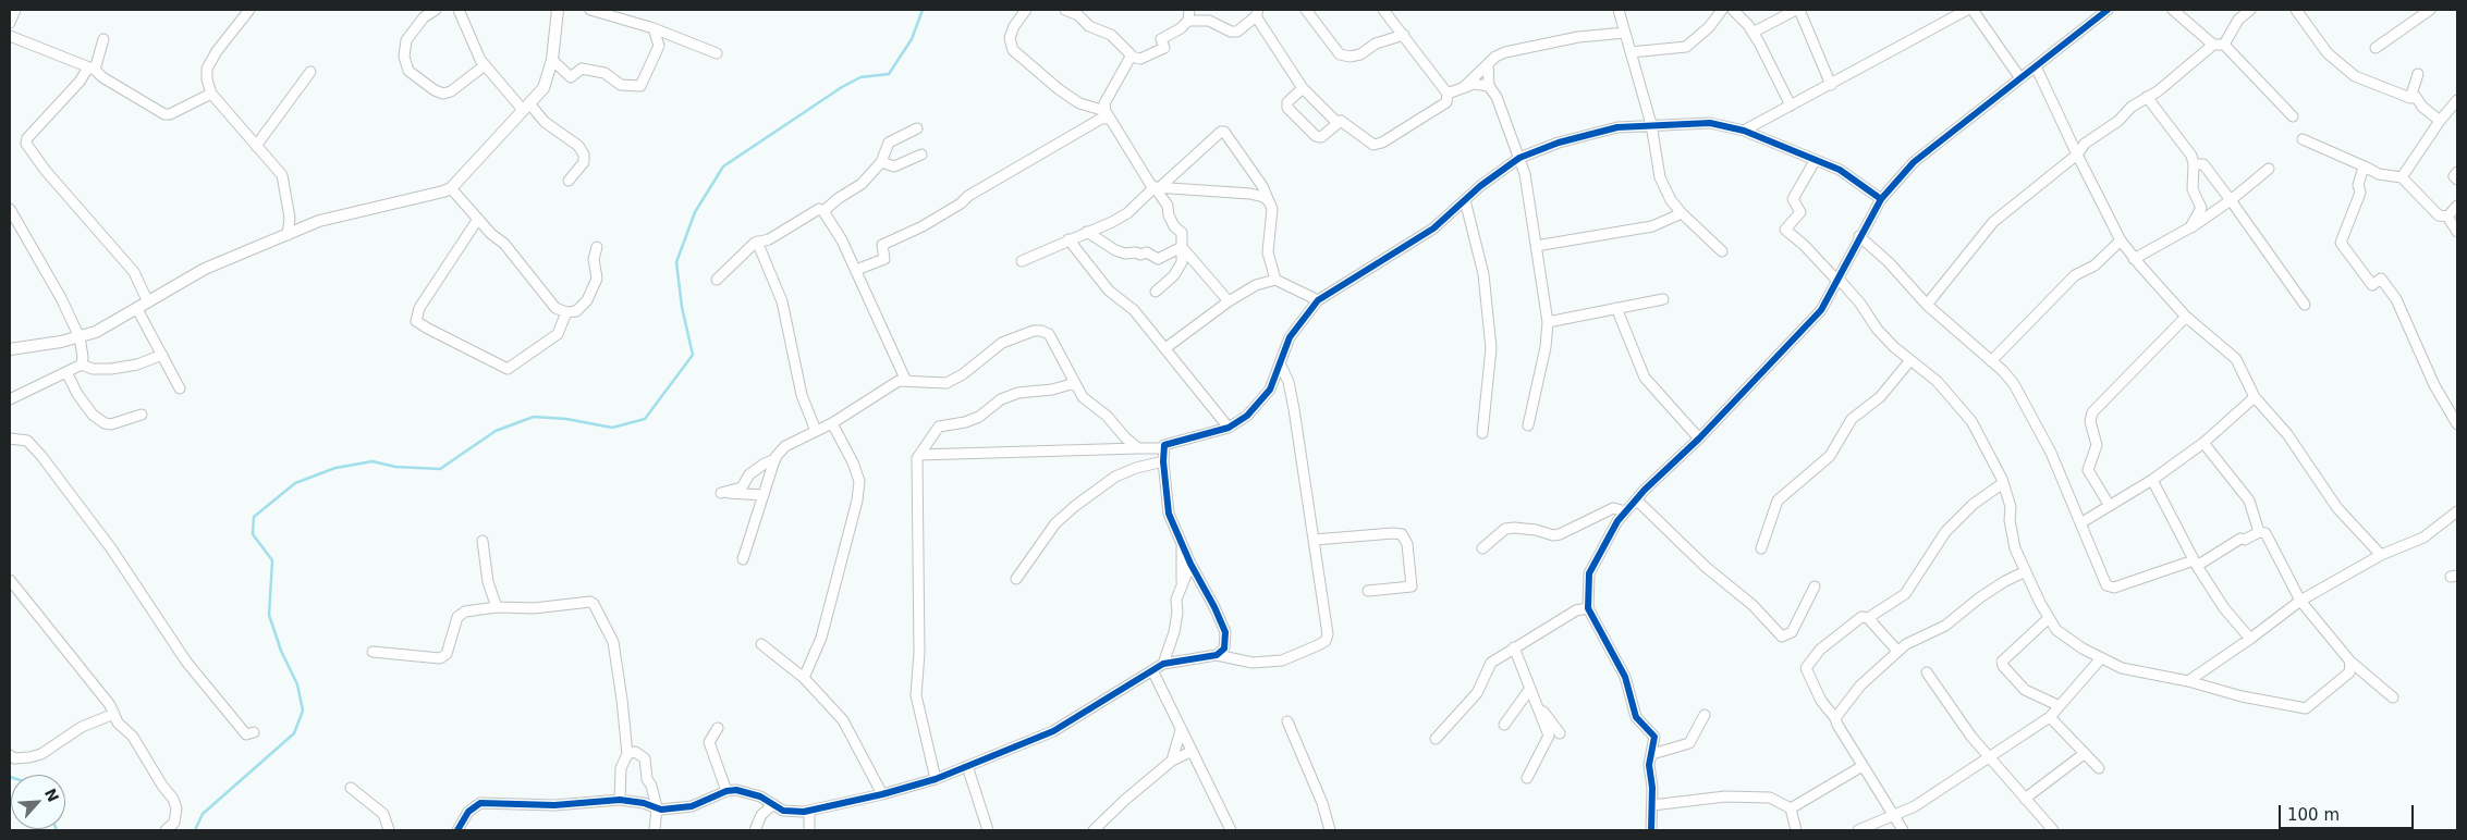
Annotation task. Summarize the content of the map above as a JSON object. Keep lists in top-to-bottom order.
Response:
{
  "scale_bar": "100 m",
  "north": "top right"
}
